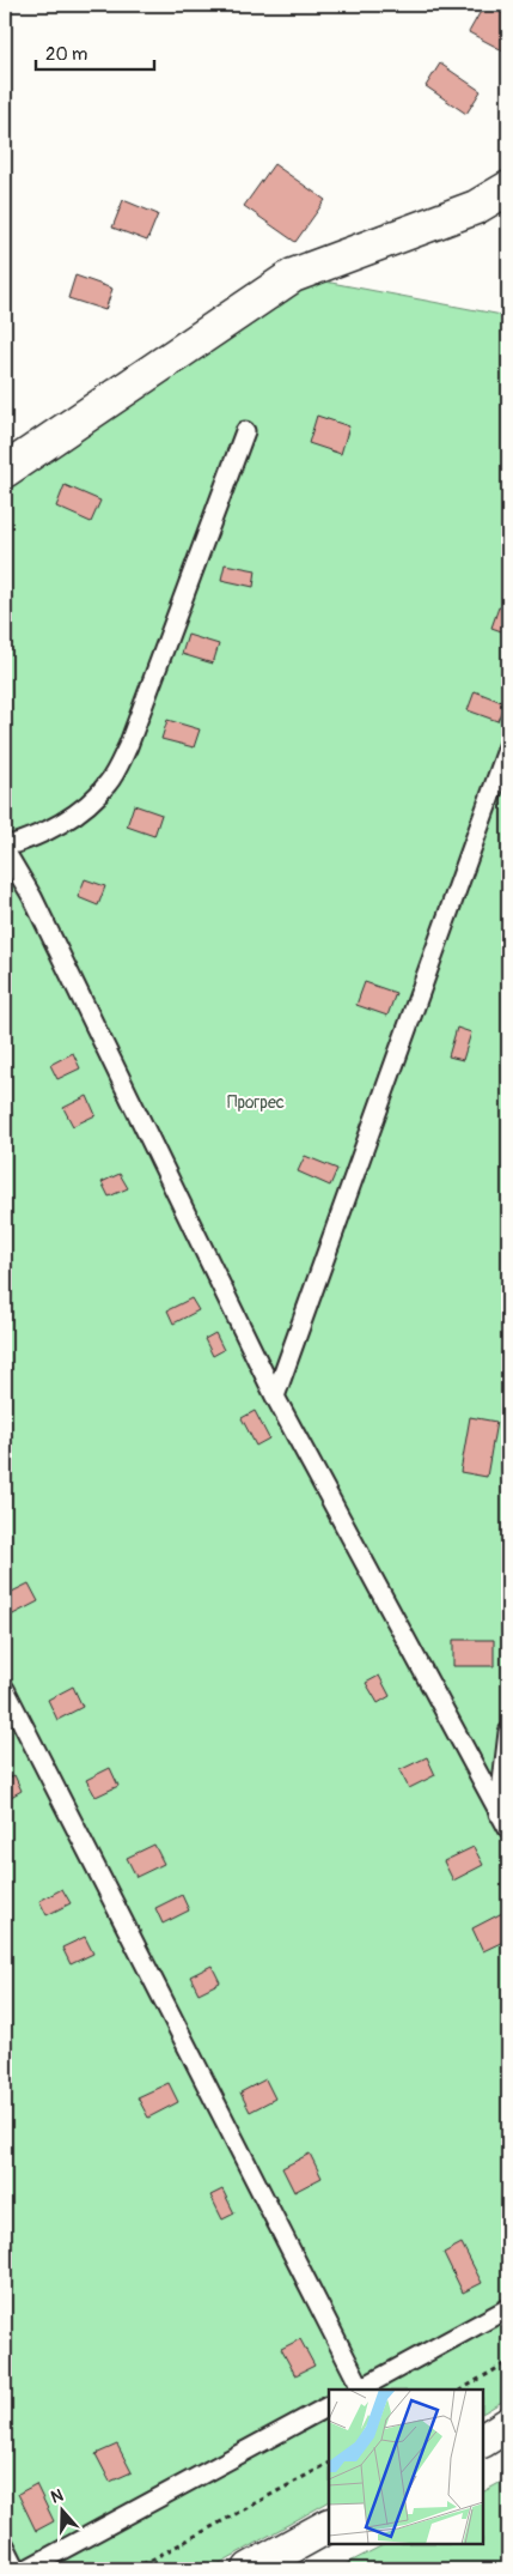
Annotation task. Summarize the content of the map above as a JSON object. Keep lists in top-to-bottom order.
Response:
{
  "parks": ["Прогрес"],
  "scale_bar": "20 m",
  "north": "top"
}
